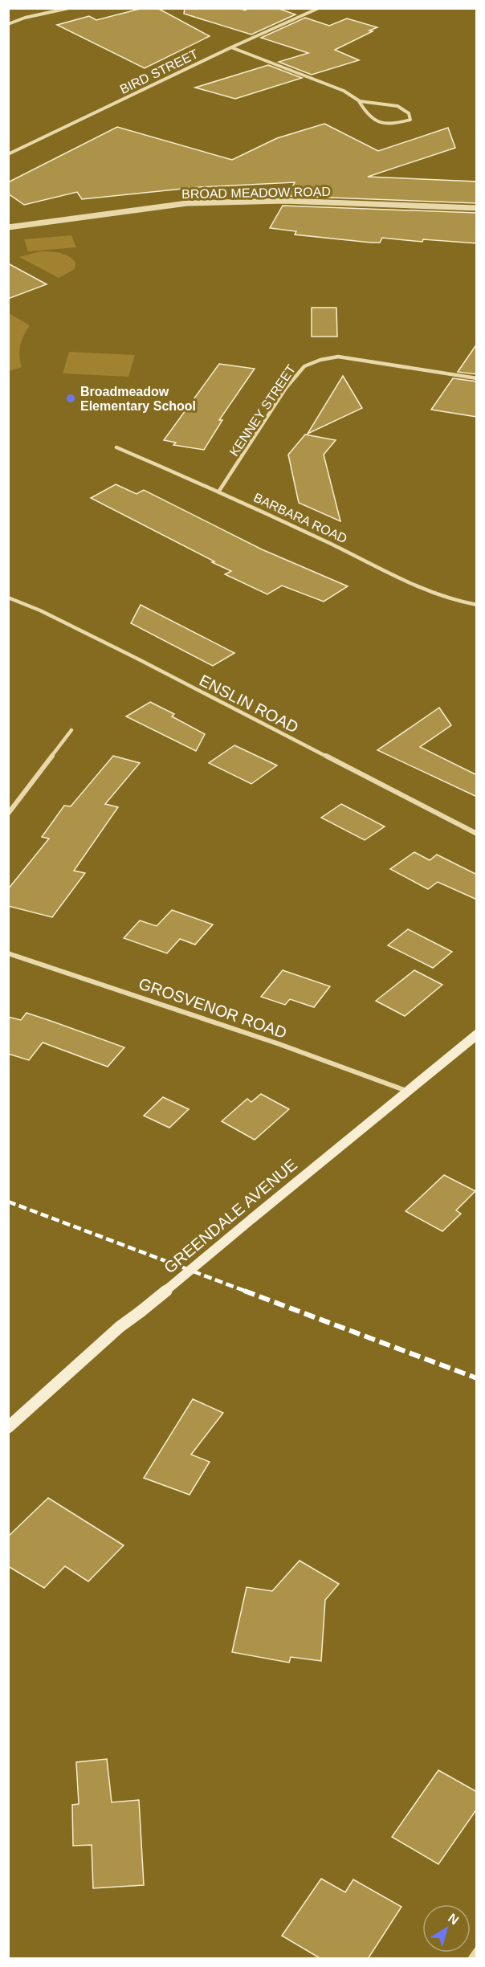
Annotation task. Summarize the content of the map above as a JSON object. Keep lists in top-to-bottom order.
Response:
{
  "streets": {
    "main road": ["GREENDALE AVENUE"],
    "street": [
      "BIRD STREET",
      "BROAD MEADOW ROAD",
      "KENNEY STREET",
      "BARBARA ROAD",
      "ENSLIN ROAD",
      "GROSVENOR ROAD"
    ]
  },
  "crossings": [
    ["KENNEY STREET", "BARBARA ROAD"],
    ["GROSVENOR ROAD", "GREENDALE AVENUE"]
  ],
  "places": ["Broadmeadow Elementary School"],
  "north": "top right"
}
